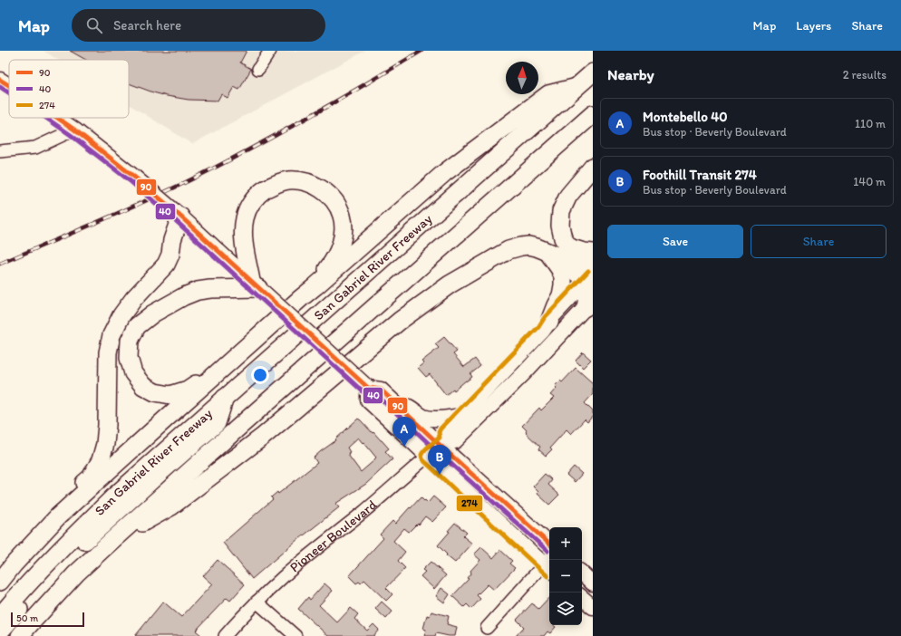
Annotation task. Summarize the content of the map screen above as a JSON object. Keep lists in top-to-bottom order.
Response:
{
  "streets": {
    "highway": ["San Gabriel River Freeway"],
    "main road": ["Pioneer Boulevard"]
  },
  "lines": ["transit line 90", "transit line 40", "transit line 274"],
  "legend": ["90", "40", "274"],
  "scale_bar": "50 m",
  "north": "top",
  "page": {
    "header": "Map",
    "search": "Search here",
    "nav": ["Map", "Layers", "Share"],
    "heading": ["Nearby", "2 results"],
    "list": [
      {
        "mark": "A",
        "name": "Montebello 40",
        "note": "Bus stop · Beverly Boulevard",
        "value": "110 m"
      },
      {
        "mark": "B",
        "name": "Foothill Transit 274",
        "note": "Bus stop · Beverly Boulevard",
        "value": "140 m"
      }
    ],
    "buttons": ["Save", "Share"],
    "pins": ["A", "B"],
    "map_buttons": ["+", "−"],
    "scale": "50 m"
  }
}
